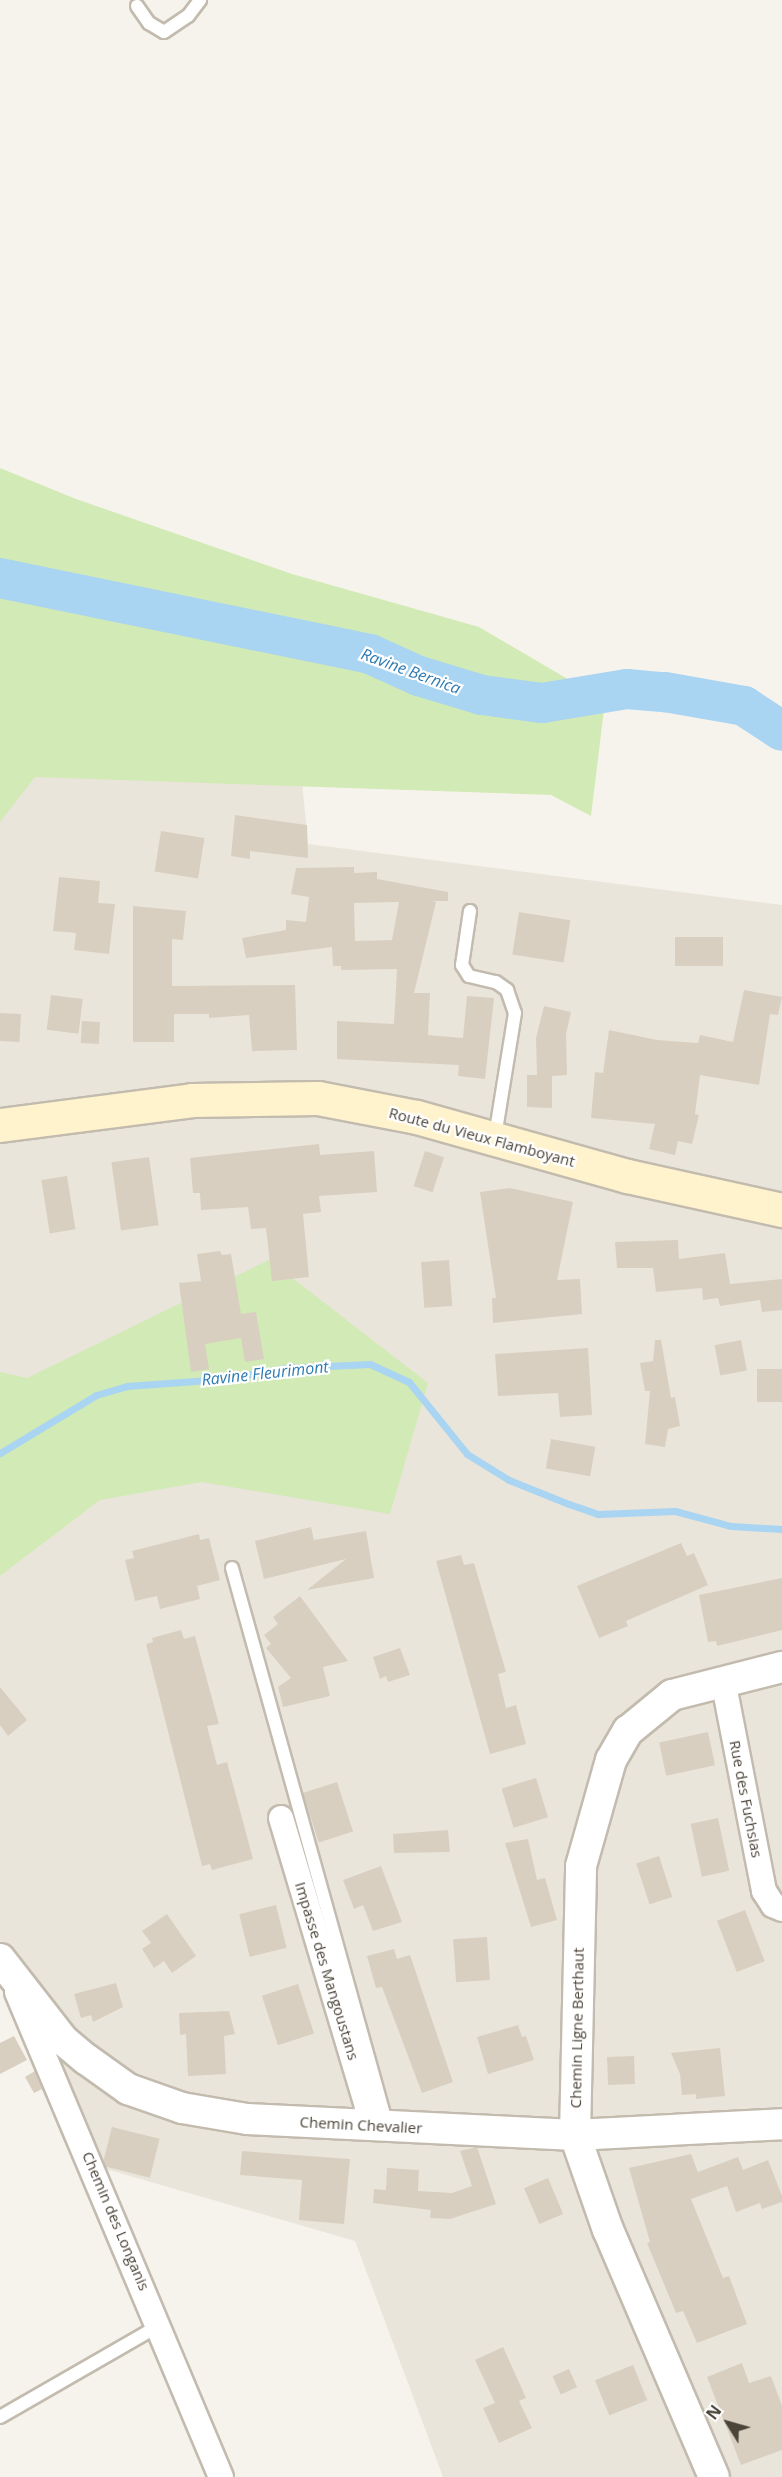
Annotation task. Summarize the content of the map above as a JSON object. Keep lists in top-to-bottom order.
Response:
{
  "streets": {
    "main road": ["Route du Vieux Flamboyant"],
    "street": [
      "Rue des Fuchsias",
      "Impasse des Mangoustans",
      "Chemin Ligne Berthaut",
      "Chemin Chevalier",
      "Chemin des Longanis"
    ]
  },
  "crossings": [
    ["Rue des Fuchsias", "Chemin Ligne Berthaut"],
    ["Impasse des Mangoustans", "Chemin Chevalier"],
    ["Chemin Ligne Berthaut", "Chemin Chevalier"],
    ["Chemin Chevalier", "Chemin des Longanis"]
  ],
  "water": ["Ravine Bernica", "Ravine Fleurimont"],
  "north": "top left"
}
